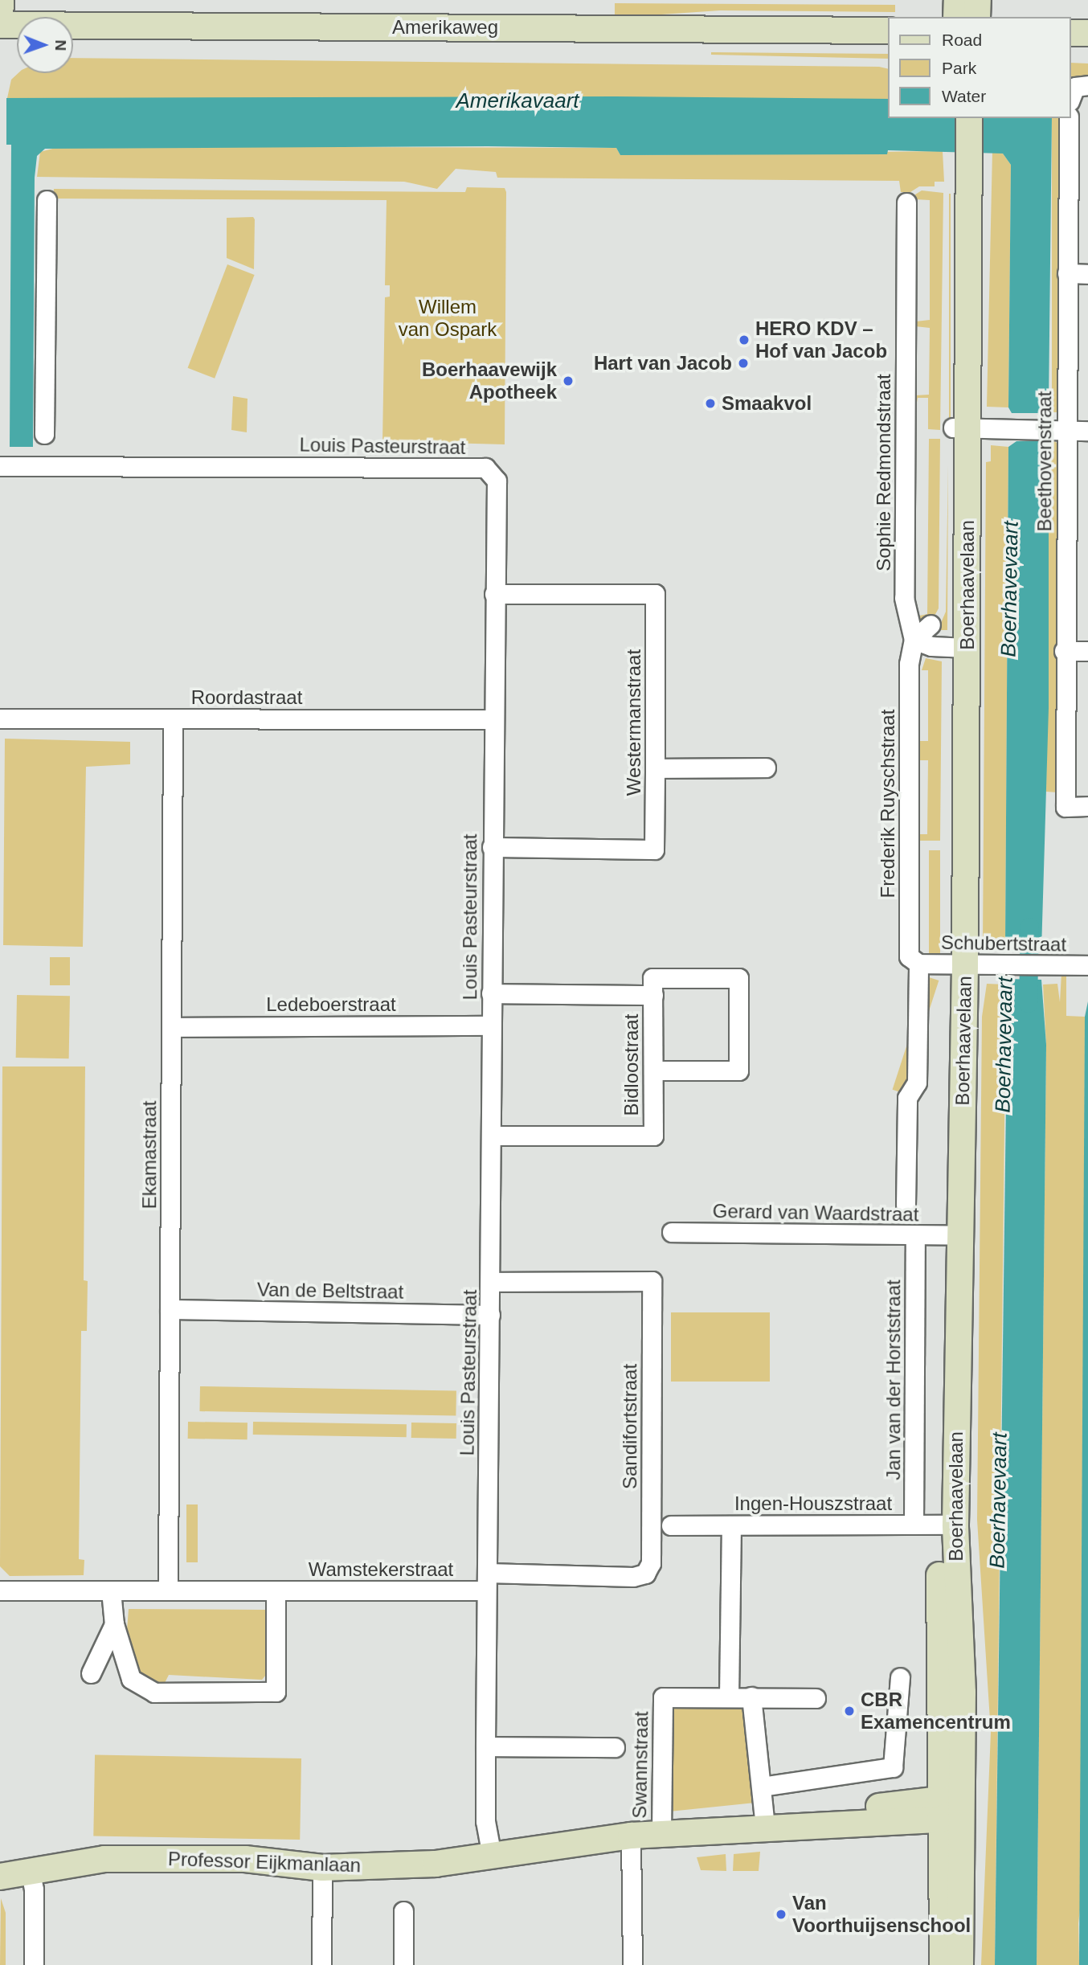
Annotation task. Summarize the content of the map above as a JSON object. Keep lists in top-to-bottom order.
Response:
{
  "streets": {
    "main road": ["Amerikaweg", "Boerhaavelaan", "Professor Eijkmanlaan"],
    "street": [
      "Louis Pasteurstraat",
      "Beethovenstraat",
      "Sophie Redmondstraat",
      "Roordastraat",
      "Westermanstraat",
      "Frederik Ruyschstraat",
      "Schubertstraat",
      "Ledeboerstraat",
      "Bidloostraat",
      "Ekamastraat",
      "Gerard van Waardstraat",
      "Van de Beltstraat",
      "Jan van der Horststraat",
      "Sandifortstraat",
      "Ingen-Houszstraat",
      "Wamstekerstraat",
      "Swannstraat"
    ]
  },
  "crossings": [
    ["Louis Pasteurstraat", "Roordastraat"],
    ["Louis Pasteurstraat", "Westermanstraat"],
    ["Louis Pasteurstraat", "Ledeboerstraat"],
    ["Louis Pasteurstraat", "Bidloostraat"],
    ["Louis Pasteurstraat", "Van de Beltstraat"],
    ["Louis Pasteurstraat", "Sandifortstraat"],
    ["Louis Pasteurstraat", "Wamstekerstraat"],
    ["Louis Pasteurstraat", "Professor Eijkmanlaan"],
    ["Sophie Redmondstraat", "Frederik Ruyschstraat"],
    ["Boerhaavelaan", "Schubertstraat"],
    ["Boerhaavelaan", "Gerard van Waardstraat"],
    ["Boerhaavelaan", "Ingen-Houszstraat"],
    ["Boerhaavelaan", "Professor Eijkmanlaan"],
    ["Roordastraat", "Ekamastraat"],
    ["Frederik Ruyschstraat", "Schubertstraat"],
    ["Ledeboerstraat", "Ekamastraat"],
    ["Ekamastraat", "Van de Beltstraat"],
    ["Ekamastraat", "Wamstekerstraat"],
    ["Gerard van Waardstraat", "Jan van der Horststraat"],
    ["Jan van der Horststraat", "Ingen-Houszstraat"],
    ["Sandifortstraat", "Wamstekerstraat"],
    ["Swannstraat", "Professor Eijkmanlaan"]
  ],
  "water": ["Amerikavaart", "Boerhavevaart"],
  "parks": ["Willem van Ospark"],
  "places": [
    "HERO KDV – Hof van Jacob",
    "Hart van Jacob",
    "Boerhaavewijk Apotheek",
    "Smaakvol",
    "CBR Examencentrum",
    "Van Voorthuijsenschool"
  ],
  "legend": ["Road", "Park", "Water"],
  "north": "right"
}
